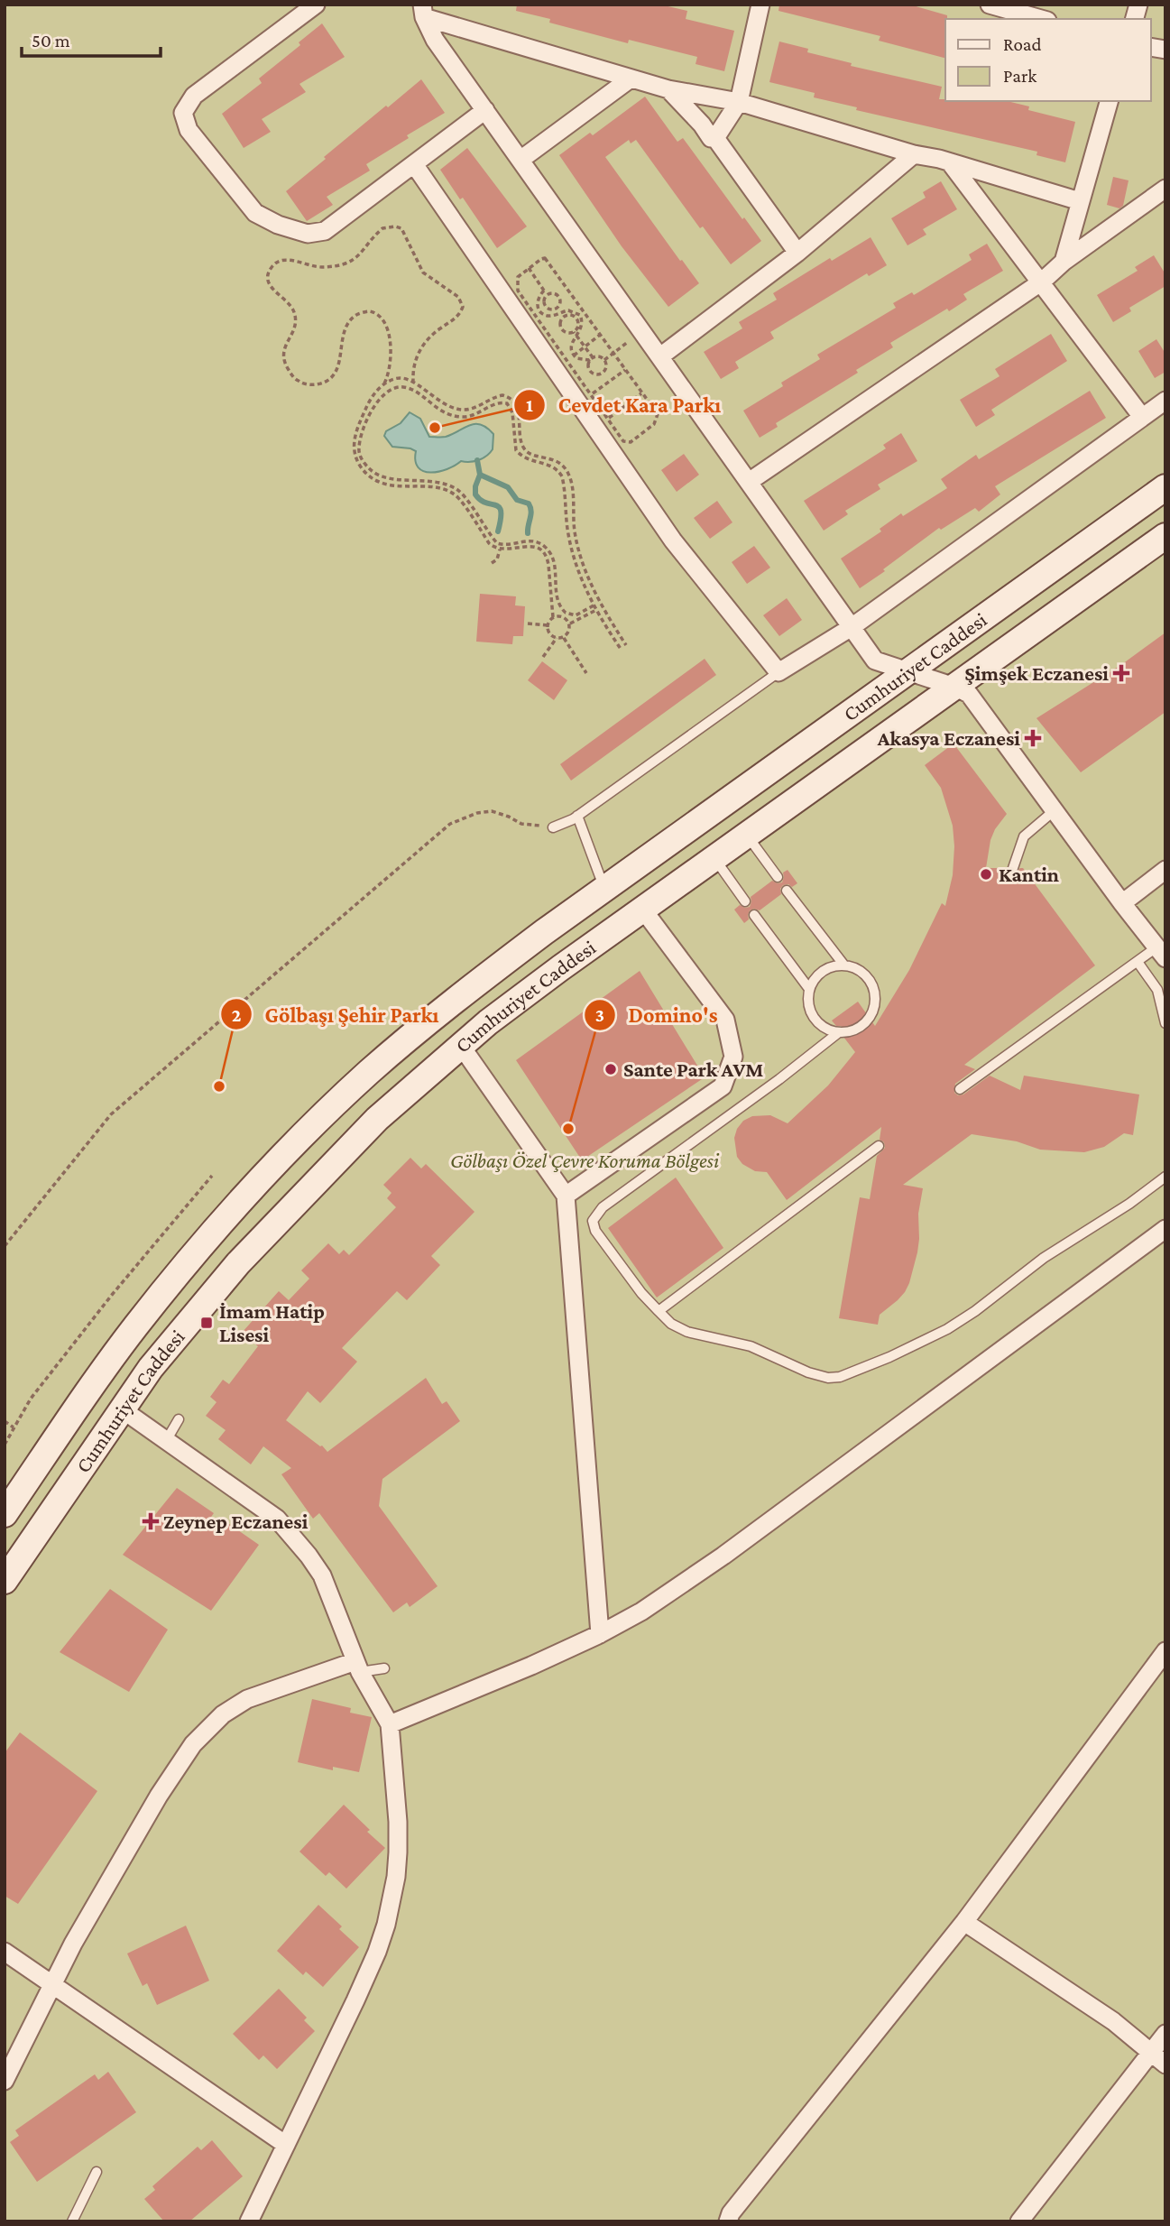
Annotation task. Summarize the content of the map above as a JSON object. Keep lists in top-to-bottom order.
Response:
{
  "streets": {
    "main road": ["Cumhuriyet Caddesi"]
  },
  "parks": ["Gölbaşı Özel Çevre Koruma Bölgesi"],
  "places": {
    "other": [
      "Cevdet Kara Parkı",
      "Kantin",
      "Sante Park AVM",
      "Gölbaşı Şehir Parkı",
      "Domino's"
    ],
    "health": ["Şimşek Eczanesi", "Akasya Eczanesi", "Zeynep Eczanesi"],
    "transit": ["İmam Hatip Lisesi"]
  },
  "legend": ["Road", "Park"],
  "scale_bar": "50 m"
}
